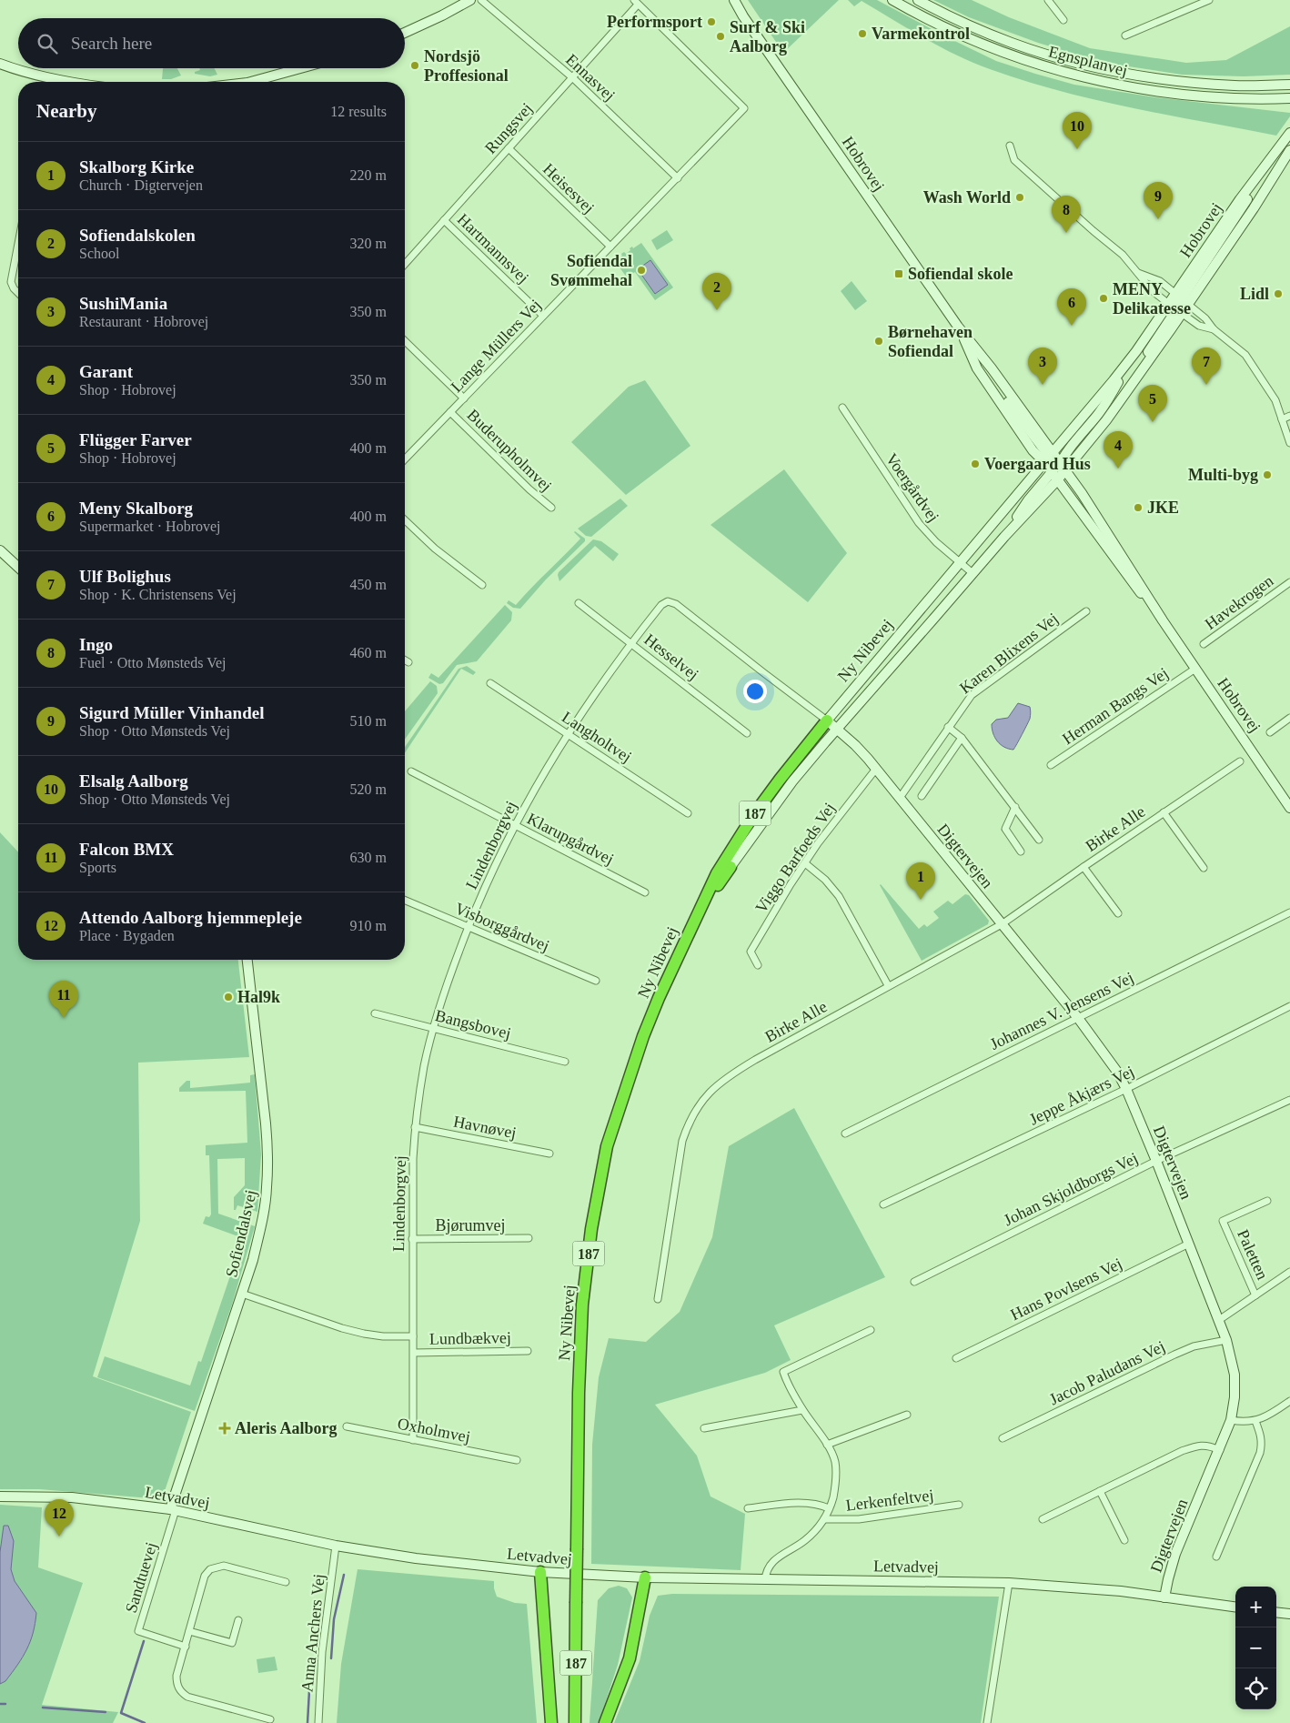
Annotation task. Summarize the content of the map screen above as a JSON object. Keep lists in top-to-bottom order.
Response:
{
  "streets": {
    "highway": ["Ny Nibevej", "187"],
    "main road": [
      "Egnsplanvej",
      "Hobrovej",
      "Digtervejen",
      "Sofiendalsvej",
      "Letvadvej"
    ],
    "street": [
      "Ennasvej",
      "Rungsvej",
      "Heisesvej",
      "Hartmannsvej",
      "Lange Müllers Vej",
      "Buderupholmvej",
      "Voergårdvej",
      "Havekrogen",
      "Karen Blixens Vej",
      "Hesselvej",
      "Herman Bangs Vej",
      "Langholtvej",
      "Birke Alle",
      "Klarupgårdvej",
      "Lindenborgvej",
      "Viggo Barfoeds Vej",
      "Visborggårdvej",
      "Johannes V. Jensens Vej",
      "Bangsbovej",
      "Jeppe Åkjærs Vej",
      "Havnøvej",
      "Johan Skjoldborgs Vej",
      "Bjørumvej",
      "Paletten",
      "Hans Povlsens Vej",
      "Lundbækvej",
      "Jacob Paludans Vej",
      "Oxholmvej",
      "Lerkenfeltvej",
      "Sandtuevej",
      "Anna Anchers Vej"
    ]
  },
  "crossings": [
    ["Ennasvej", "Rungsvej"],
    ["Ennasvej", "Lange Müllers Vej"],
    ["Rungsvej", "Heisesvej"],
    ["Rungsvej", "Hartmannsvej"],
    ["Rungsvej", "Lange Müllers Vej"],
    ["Hobrovej", "Ny Nibevej"],
    ["Hobrovej", "Herman Bangs Vej"],
    ["Heisesvej", "Lange Müllers Vej"],
    ["Hartmannsvej", "Lange Müllers Vej"],
    ["Lange Müllers Vej", "Buderupholmvej"],
    ["Voergårdvej", "Ny Nibevej"],
    ["Ny Nibevej", "Lindenborgvej"],
    ["Ny Nibevej", "Digtervejen"],
    ["Karen Blixens Vej", "Digtervejen"],
    ["Hesselvej", "Lindenborgvej"],
    ["Langholtvej", "Lindenborgvej"],
    ["Birke Alle", "Digtervejen"],
    ["Klarupgårdvej", "Lindenborgvej"],
    ["Lindenborgvej", "Digtervejen"],
    ["Lindenborgvej", "Visborggårdvej"],
    ["Lindenborgvej", "Bangsbovej"],
    ["Lindenborgvej", "Havnøvej"],
    ["Lindenborgvej", "Bjørumvej"],
    ["Lindenborgvej", "Lundbækvej"],
    ["Lindenborgvej", "Oxholmvej"],
    ["Digtervejen", "Viggo Barfoeds Vej"],
    ["Digtervejen", "Johannes V. Jensens Vej"],
    ["Digtervejen", "Jeppe Åkjærs Vej"],
    ["Digtervejen", "Johan Skjoldborgs Vej"],
    ["Digtervejen", "Hans Povlsens Vej"],
    ["Digtervejen", "Jacob Paludans Vej"],
    ["Digtervejen", "Letvadvej"],
    ["Sofiendalsvej", "Letvadvej"],
    ["Sofiendalsvej", "Sandtuevej"],
    ["Letvadvej", "Lerkenfeltvej"],
    ["Letvadvej", "Sandtuevej"],
    ["Letvadvej", "Anna Anchers Vej"]
  ],
  "places": {
    "other": [
      "Performsport",
      "Varmekontrol",
      "Surf & Ski Aalborg",
      "Nordsjö Proffesional",
      "Wash World",
      "Sofiendal Svømmehal",
      "Lidl",
      "MENY Delikatesse",
      "Børnehaven Sofiendal",
      "Voergaard Hus",
      "Multi-byg",
      "JKE",
      "Hal9k"
    ],
    "transit": ["Sofiendal skole"],
    "health": ["Aleris Aalborg"]
  },
  "page": {
    "search": "Search here",
    "heading": ["Nearby", "12 results"],
    "pins": [
      "10",
      "9",
      "8",
      "2",
      "6",
      "3",
      "7",
      "5",
      "4",
      "1",
      "11",
      "12"
    ],
    "list": [
      {
        "mark": "1",
        "name": "Skalborg Kirke",
        "note": "Church · Digtervejen",
        "value": "220 m"
      },
      {
        "mark": "2",
        "name": "Sofiendalskolen",
        "note": "School",
        "value": "320 m"
      },
      {
        "mark": "3",
        "name": "SushiMania",
        "note": "Restaurant · Hobrovej",
        "value": "350 m"
      },
      {
        "mark": "4",
        "name": "Garant",
        "note": "Shop · Hobrovej",
        "value": "350 m"
      },
      {
        "mark": "5",
        "name": "Flügger Farver",
        "note": "Shop · Hobrovej",
        "value": "400 m"
      },
      {
        "mark": "6",
        "name": "Meny Skalborg",
        "note": "Supermarket · Hobrovej",
        "value": "400 m"
      },
      {
        "mark": "7",
        "name": "Ulf Bolighus",
        "note": "Shop · K. Christensens Vej",
        "value": "450 m"
      },
      {
        "mark": "8",
        "name": "Ingo",
        "note": "Fuel · Otto Mønsteds Vej",
        "value": "460 m"
      },
      {
        "mark": "9",
        "name": "Sigurd Müller Vinhandel",
        "note": "Shop · Otto Mønsteds Vej",
        "value": "510 m"
      },
      {
        "mark": "10",
        "name": "Elsalg Aalborg",
        "note": "Shop · Otto Mønsteds Vej",
        "value": "520 m"
      },
      {
        "mark": "11",
        "name": "Falcon BMX",
        "note": "Sports",
        "value": "630 m"
      },
      {
        "mark": "12",
        "name": "Attendo Aalborg hjemmepleje",
        "note": "Place · Bygaden",
        "value": "910 m"
      }
    ],
    "map_buttons": ["+", "−"]
  }
}
